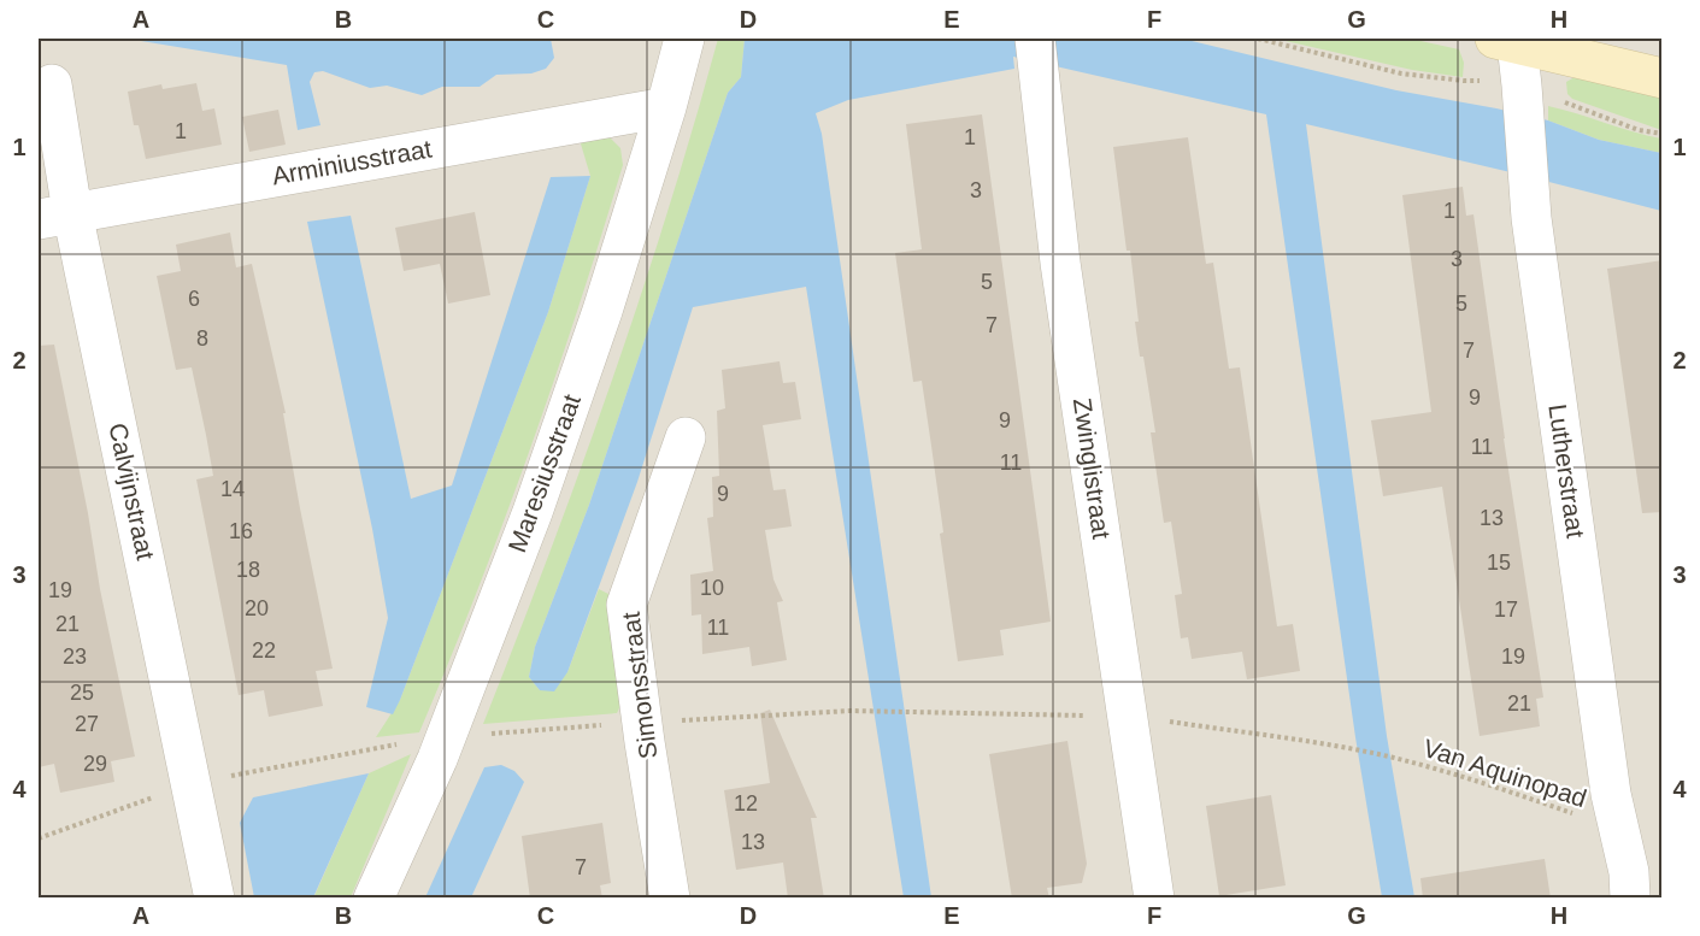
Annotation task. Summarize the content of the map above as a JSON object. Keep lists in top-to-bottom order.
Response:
{
  "streets": {
    "street": [
      "Arminiusstraat",
      "Zwinglistraat",
      "Lutherstraat",
      "Maresiusstraat",
      "Calvijnstraat",
      "Simonsstraat"
    ],
    "path": ["Van Aquinopad"]
  },
  "crossings": [
    ["Arminiusstraat", "Maresiusstraat"],
    ["Arminiusstraat", "Calvijnstraat"],
    ["Lutherstraat", "Van Aquinopad"]
  ],
  "house_numbers": [
    "1",
    "1",
    "3",
    "1",
    "3",
    "5",
    "6",
    "5",
    "7",
    "8",
    "7",
    "9",
    "9",
    "11",
    "11",
    "14",
    "9",
    "13",
    "16",
    "15",
    "18",
    "10",
    "19",
    "20",
    "17",
    "21",
    "11",
    "22",
    "23",
    "19",
    "25",
    "21",
    "27",
    "29",
    "12",
    "13",
    "7"
  ],
  "grid": {
    "columns": [
      "A",
      "B",
      "C",
      "D",
      "E",
      "F",
      "G",
      "H"
    ],
    "rows": [
      "1",
      "2",
      "3",
      "4"
    ]
  }
}
